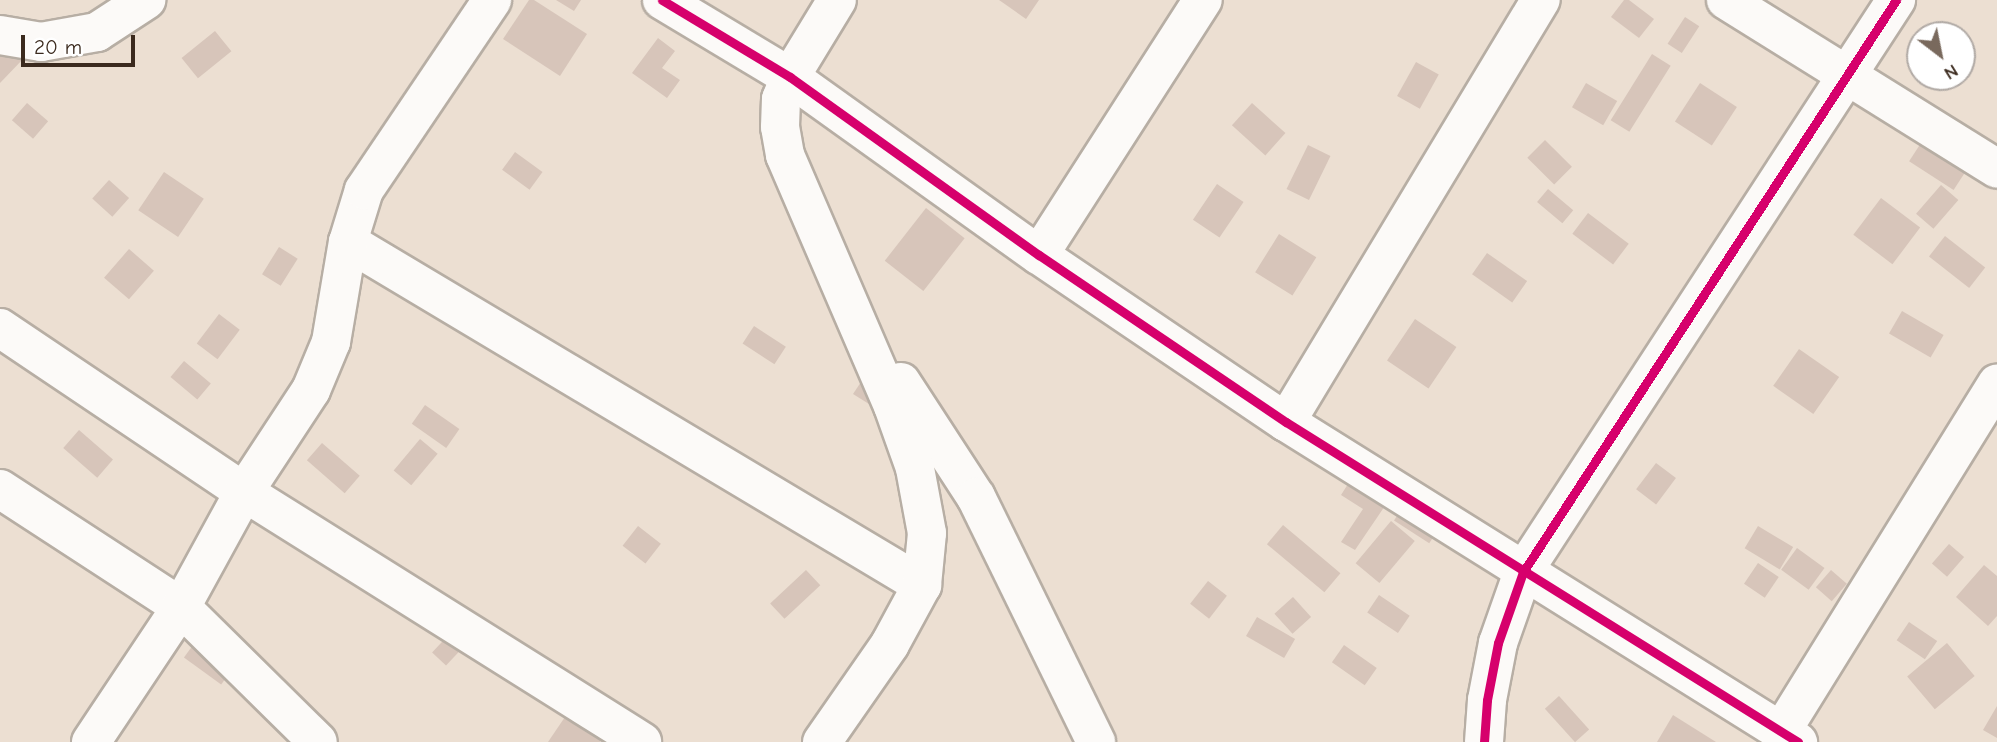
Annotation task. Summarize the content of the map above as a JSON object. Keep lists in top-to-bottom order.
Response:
{
  "scale_bar": "20 m",
  "north": "bottom right"
}
